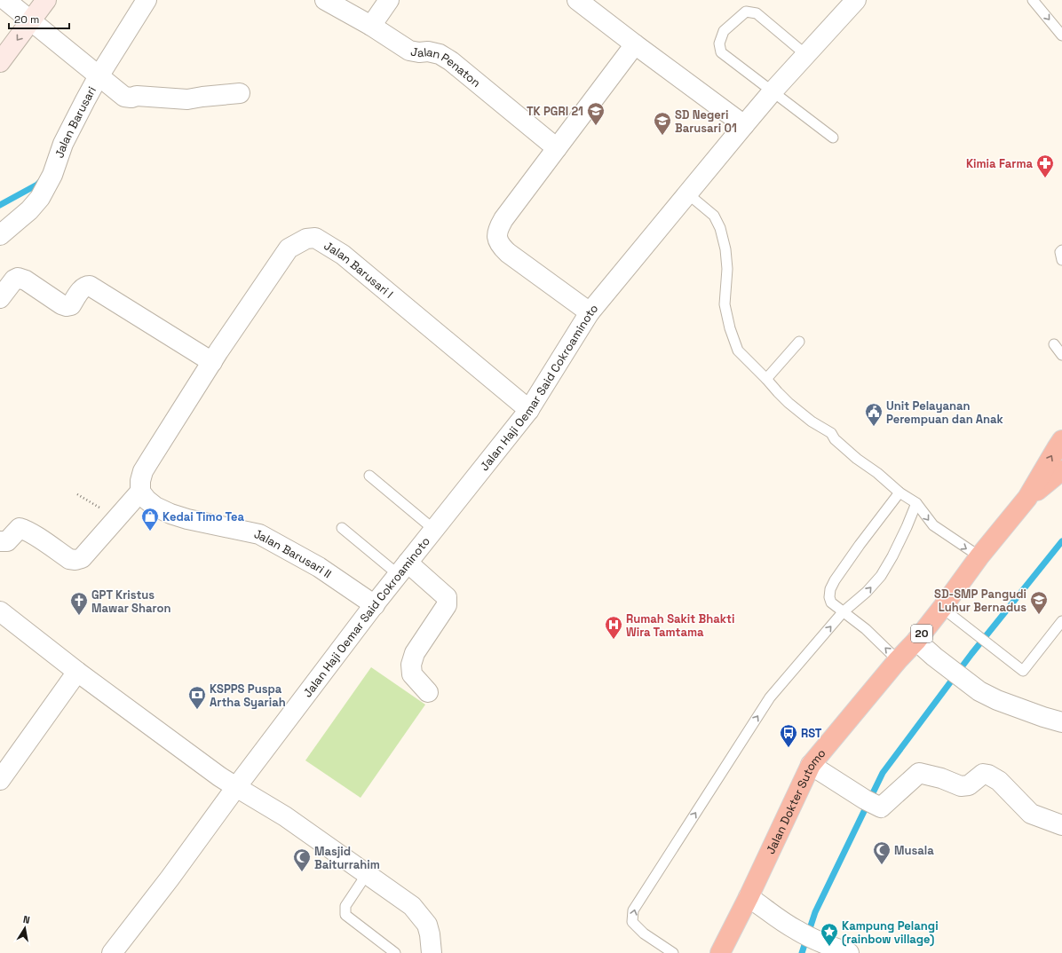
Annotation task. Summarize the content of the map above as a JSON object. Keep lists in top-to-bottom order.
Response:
{
  "streets": {
    "highway": ["20", "Jalan Dokter Sutomo"],
    "street": [
      "Jalan Penaton",
      "Jalan Barusari",
      "Jalan Barusari I",
      "Jalan Haji Oemar Said Cokroaminoto",
      "Jalan Barusari II"
    ]
  },
  "crossings": [
    ["Jalan Barusari I", "Jalan Haji Oemar Said Cokroaminoto"],
    ["Jalan Barusari I", "Jalan Barusari II"],
    ["Jalan Haji Oemar Said Cokroaminoto", "Jalan Barusari II"]
  ],
  "places": {
    "school or university": ["TK PGRI 21", "SD Negeri Barusari 01", "SD-SMP Pangudi Luhur Bernadus"],
    "pharmacy": ["Kimia Farma"],
    "public building": ["Unit Pelayanan Perempuan dan Anak"],
    "shop": ["Kedai Timo Tea"],
    "church": ["GPT Kristus Mawar Sharon"],
    "hospital": ["Rumah Sakit Bhakti Wira Tamtama"],
    "bank": ["KSPPS Puspa Artha Syariah"],
    "bus stop": ["RST"],
    "mosque": ["Musala", "Masjid Baiturrahim"],
    "place": ["Kampung Pelangi (rainbow village)"]
  },
  "scale_bar": "20 m",
  "north": "top"
}
